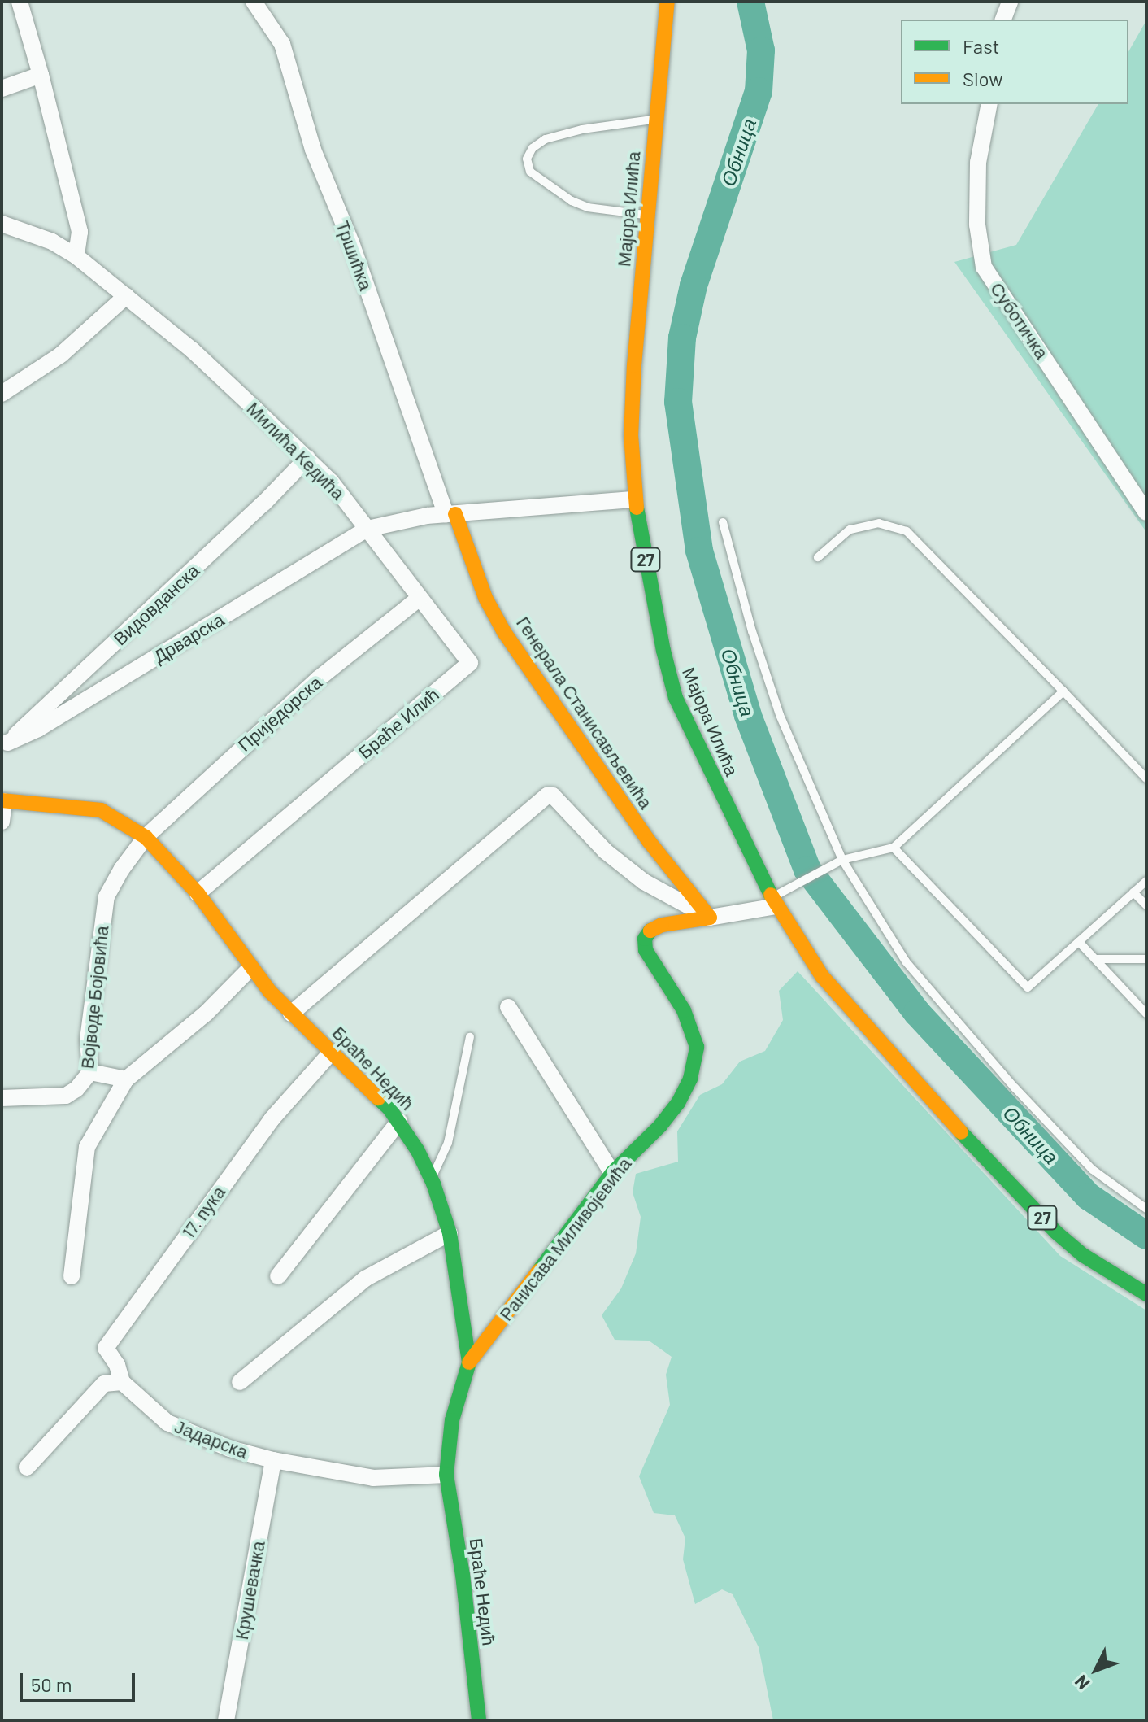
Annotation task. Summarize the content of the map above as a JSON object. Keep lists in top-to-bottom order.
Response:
{
  "streets": {
    "street": [
      "Мајора Илића",
      "Тршићка",
      "Суботичка",
      "Милића Кедића",
      "27",
      "Видовданска",
      "Дрварска",
      "Генерала Станисављевића",
      "Приједорска",
      "Браће Илић",
      "Војводе Бојовића",
      "Браће Недић",
      "17. пука",
      "Ранисава Миливојевића",
      "Јадарска",
      "Крушевачка"
    ]
  },
  "crossings": [
    ["Мајора Илића", "Ранисава Миливојевића"],
    ["Тршићка", "Генерала Станисављевића"],
    ["Милића Кедића", "Видовданска"],
    ["Милића Кедића", "Дрварска"],
    ["Милића Кедића", "Браће Илић"],
    ["Видовданска", "Дрварска"],
    ["Дрварска", "Браће Илић"],
    ["Генерала Станисављевића", "Ранисава Миливојевића"],
    ["Приједорска", "Браће Илић"],
    ["Приједорска", "Војводе Бојовића"],
    ["Приједорска", "Браће Недић"],
    ["Браће Илић", "Браће Недић"],
    ["Војводе Бојовића", "Браће Недић"],
    ["Браће Недић", "17. пука"],
    ["Браће Недић", "Ранисава Миливојевића"],
    ["Браће Недић", "Јадарска"],
    ["17. пука", "Јадарска"],
    ["Јадарска", "Крушевачка"]
  ],
  "water": ["Обница"],
  "legend": ["Fast", "Slow"],
  "scale_bar": "50 m",
  "north": "bottom left"
}
